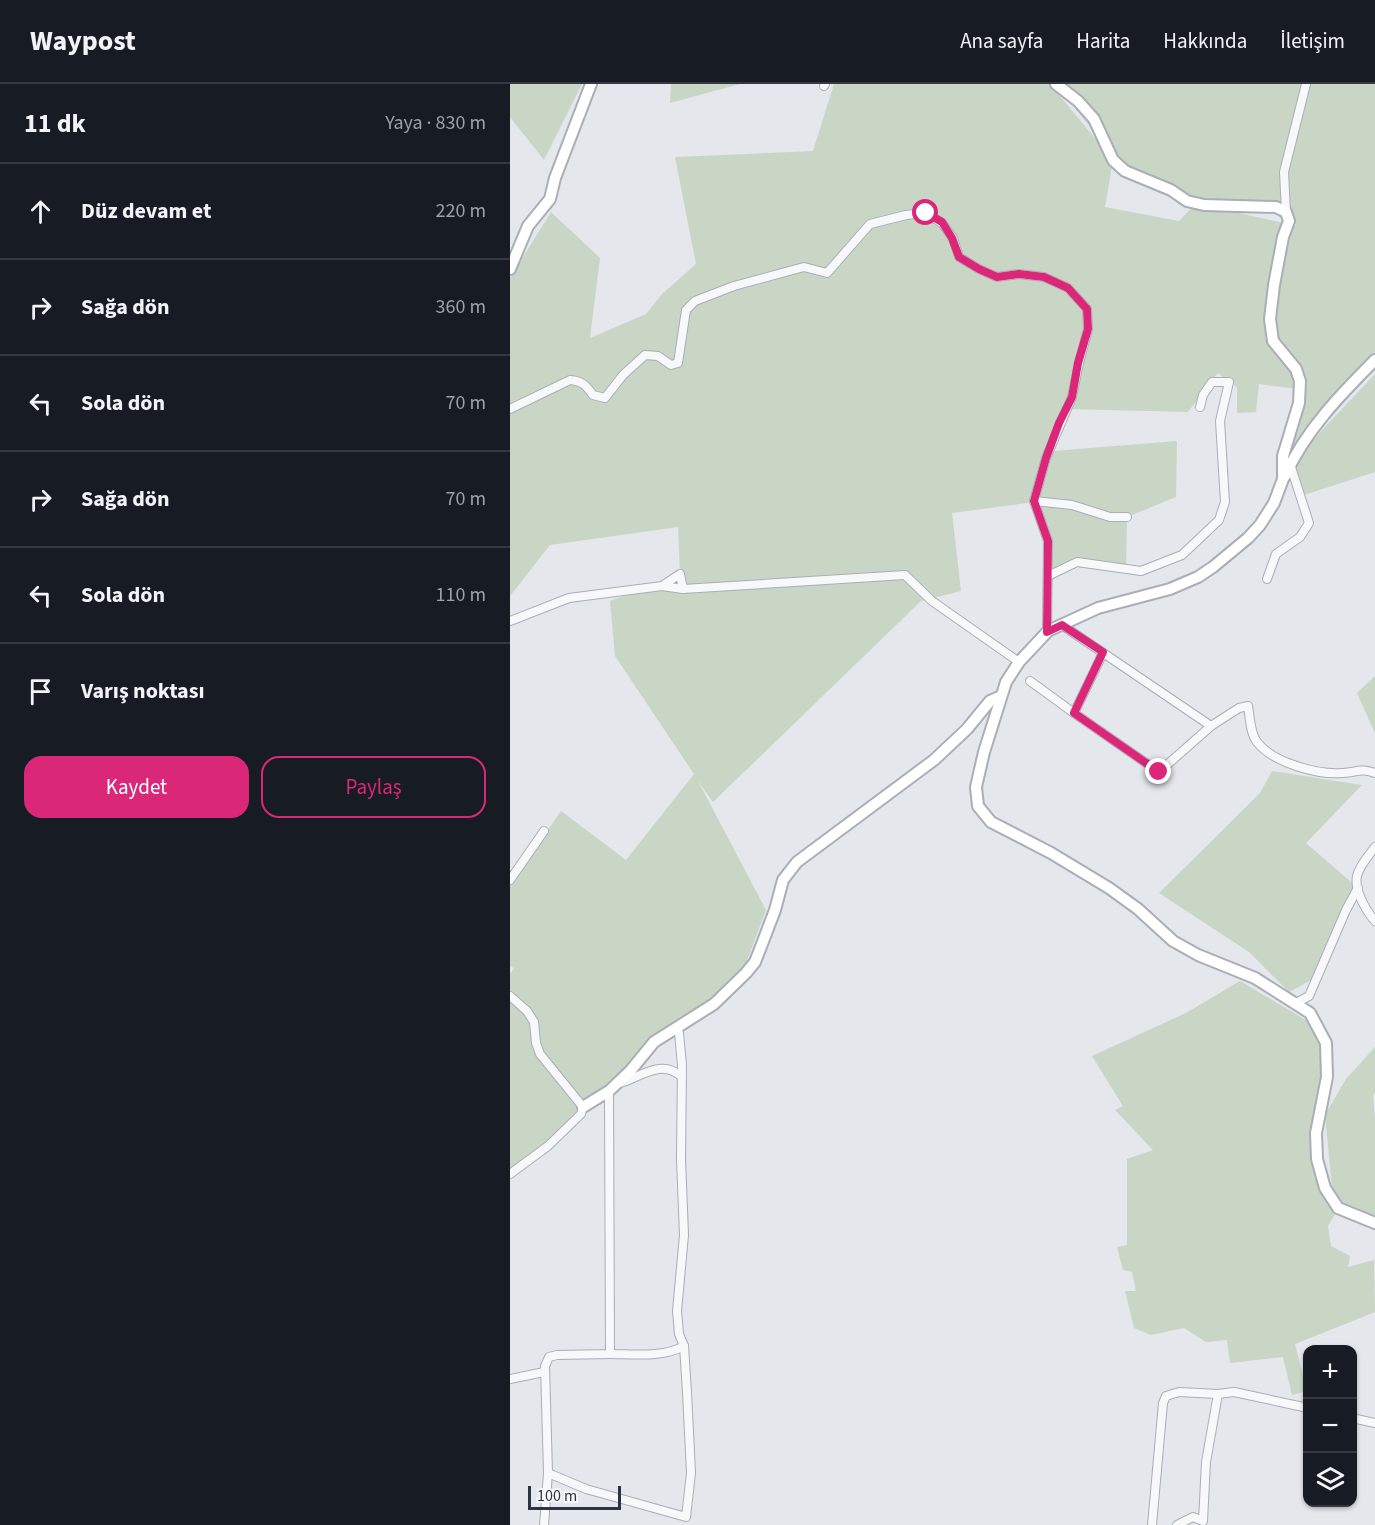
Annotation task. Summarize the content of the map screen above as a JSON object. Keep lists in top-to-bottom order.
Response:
{
  "scale_bar": "100 m",
  "page": {
    "header": "Waypost",
    "nav": [
      "Ana sayfa",
      "Harita",
      "Hakkında",
      "İletişim"
    ],
    "heading": ["11 dk", "Yaya · 830 m"],
    "list": [
      ["Düz devam et", "220 m"],
      ["Sağa dön", "360 m"],
      ["Sola dön", "70 m"],
      ["Sağa dön", "70 m"],
      ["Sola dön", "110 m"],
      "Varış noktası"
    ],
    "buttons": ["Kaydet", "Paylaş"],
    "map_buttons": ["+", "−"],
    "scale": "100 m"
  }
}
